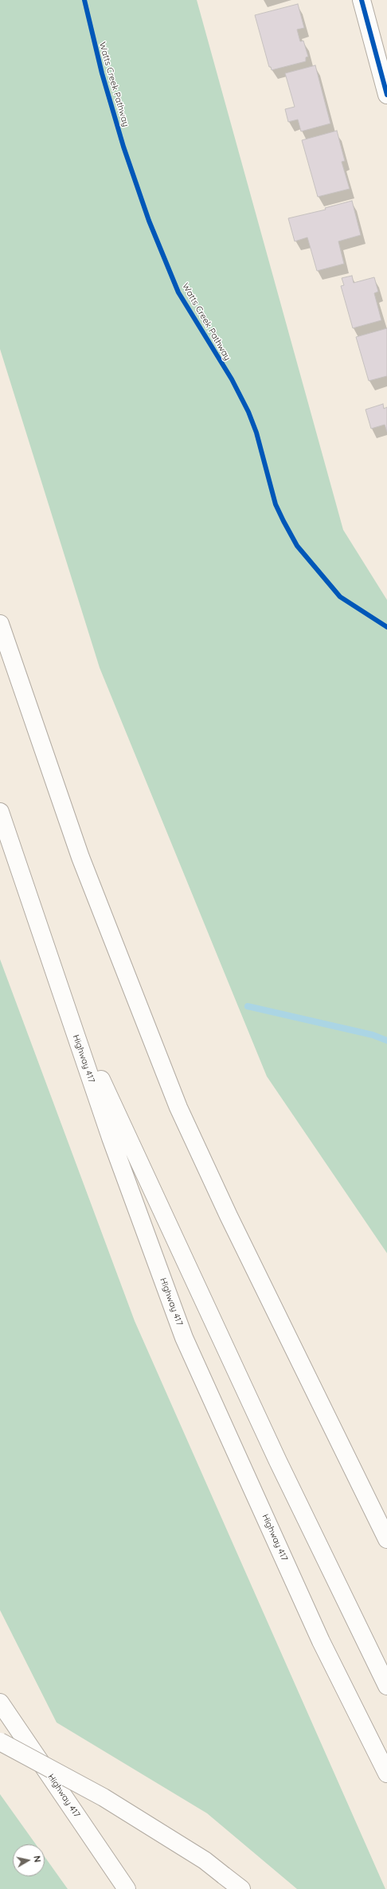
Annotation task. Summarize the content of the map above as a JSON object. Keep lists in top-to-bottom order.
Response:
{
  "streets": {
    "main road": ["Highway 417"],
    "cycle path": ["Watts Creek Pathway"]
  },
  "north": "right"
}
